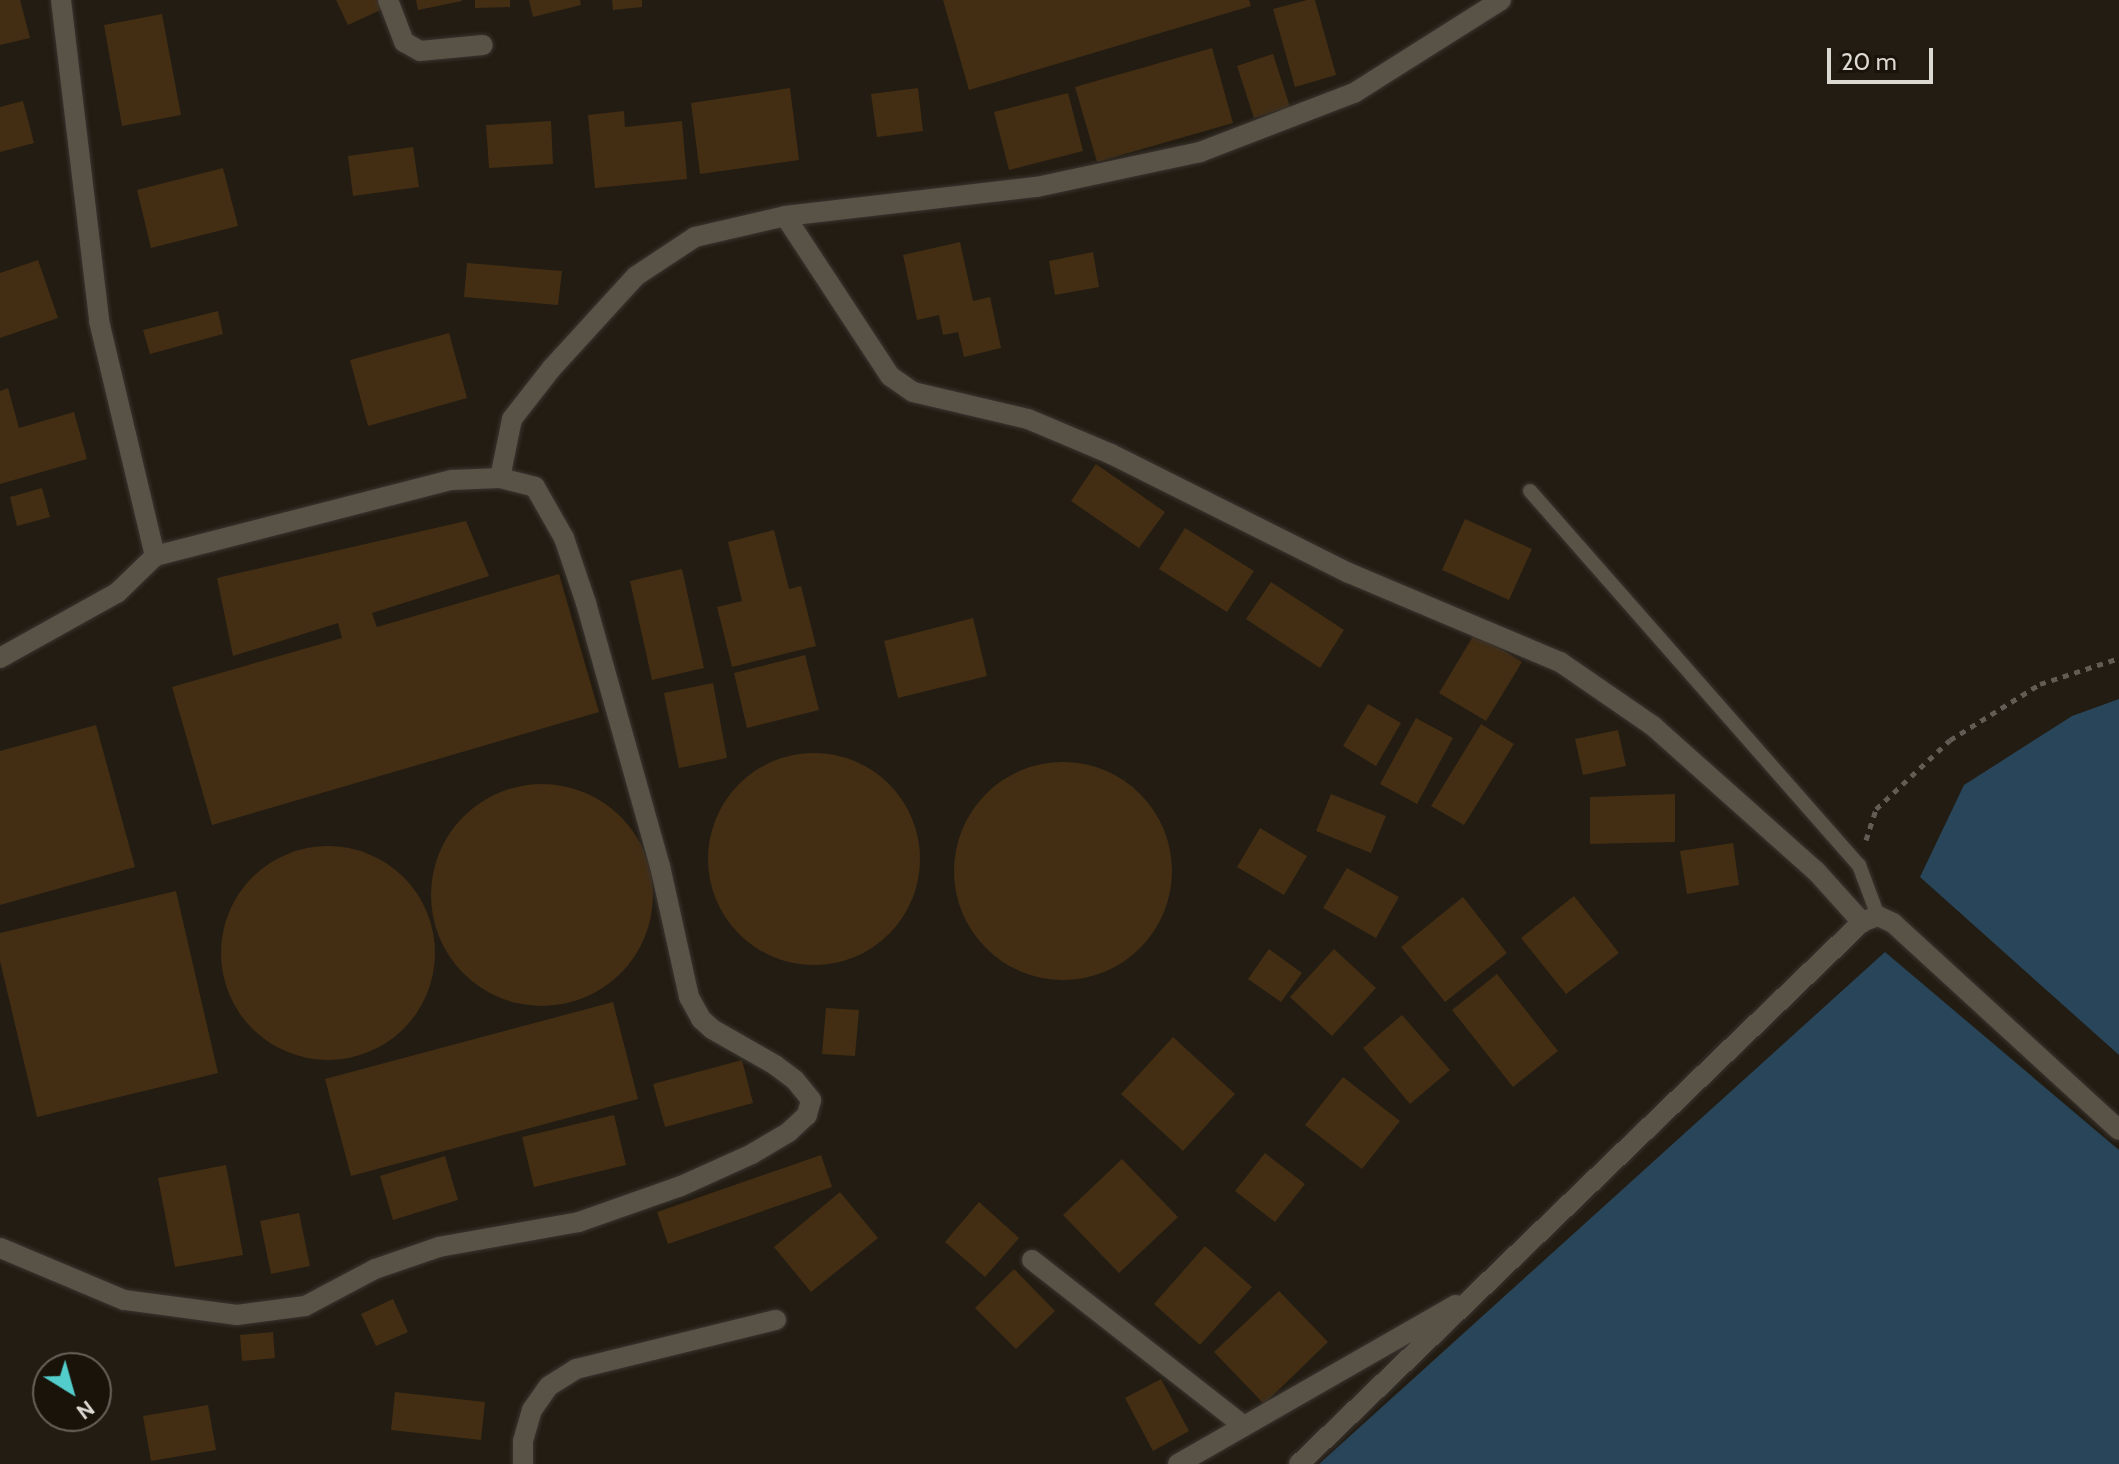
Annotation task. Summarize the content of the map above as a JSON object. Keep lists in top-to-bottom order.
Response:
{
  "scale_bar": "20 m",
  "north": "bottom right"
}
